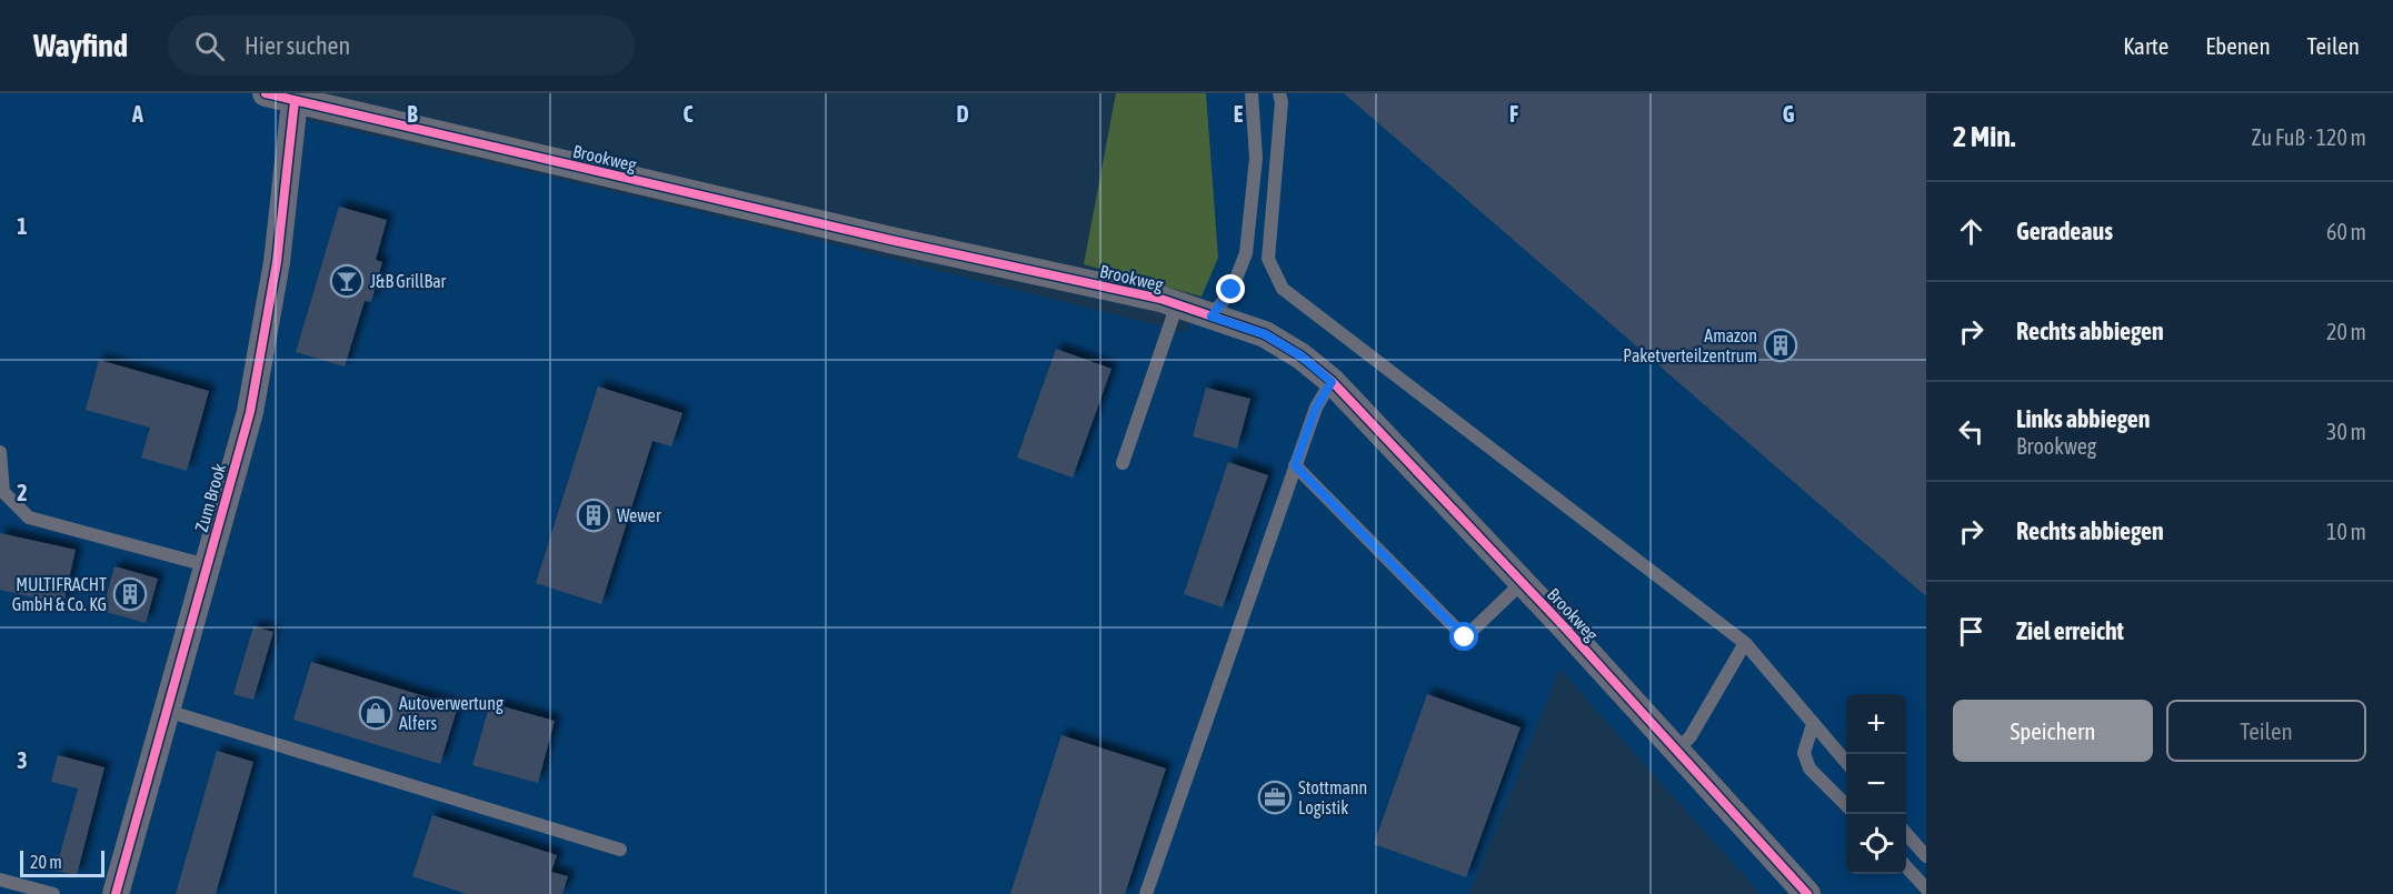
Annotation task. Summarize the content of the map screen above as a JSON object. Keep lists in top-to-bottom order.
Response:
{
  "streets": {
    "street": ["Brookweg", "Zum Brook"]
  },
  "crossings": [
    ["Brookweg", "Zum Brook"]
  ],
  "places": {
    "bar": ["J&B GrillBar"],
    "building": ["Amazon Paketverteilzentrum", "Wewer", "MULTIFRACHT GmbH & Co. KG"],
    "shop": ["Autoverwertung Alfers"],
    "office": ["Stottmann Logistik"]
  },
  "scale_bar": "20 m",
  "page": {
    "header": "Wayfind",
    "search": "Hier suchen",
    "nav": ["Karte", "Ebenen", "Teilen"],
    "heading": ["2 Min.", "Zu Fuß · 120 m"],
    "list": [
      ["Geradeaus", "60 m"],
      ["Rechts abbiegen", "20 m"],
      ["Links abbiegen", "Brookweg", "30 m"],
      ["Rechts abbiegen", "10 m"],
      "Ziel erreicht"
    ],
    "buttons": ["Speichern", "Teilen"],
    "map_buttons": ["+", "−"],
    "scale": "20 m"
  },
  "grid": {
    "columns": [
      "A",
      "B",
      "C",
      "D",
      "E",
      "F",
      "G"
    ],
    "rows": ["1", "2", "3"]
  }
}
